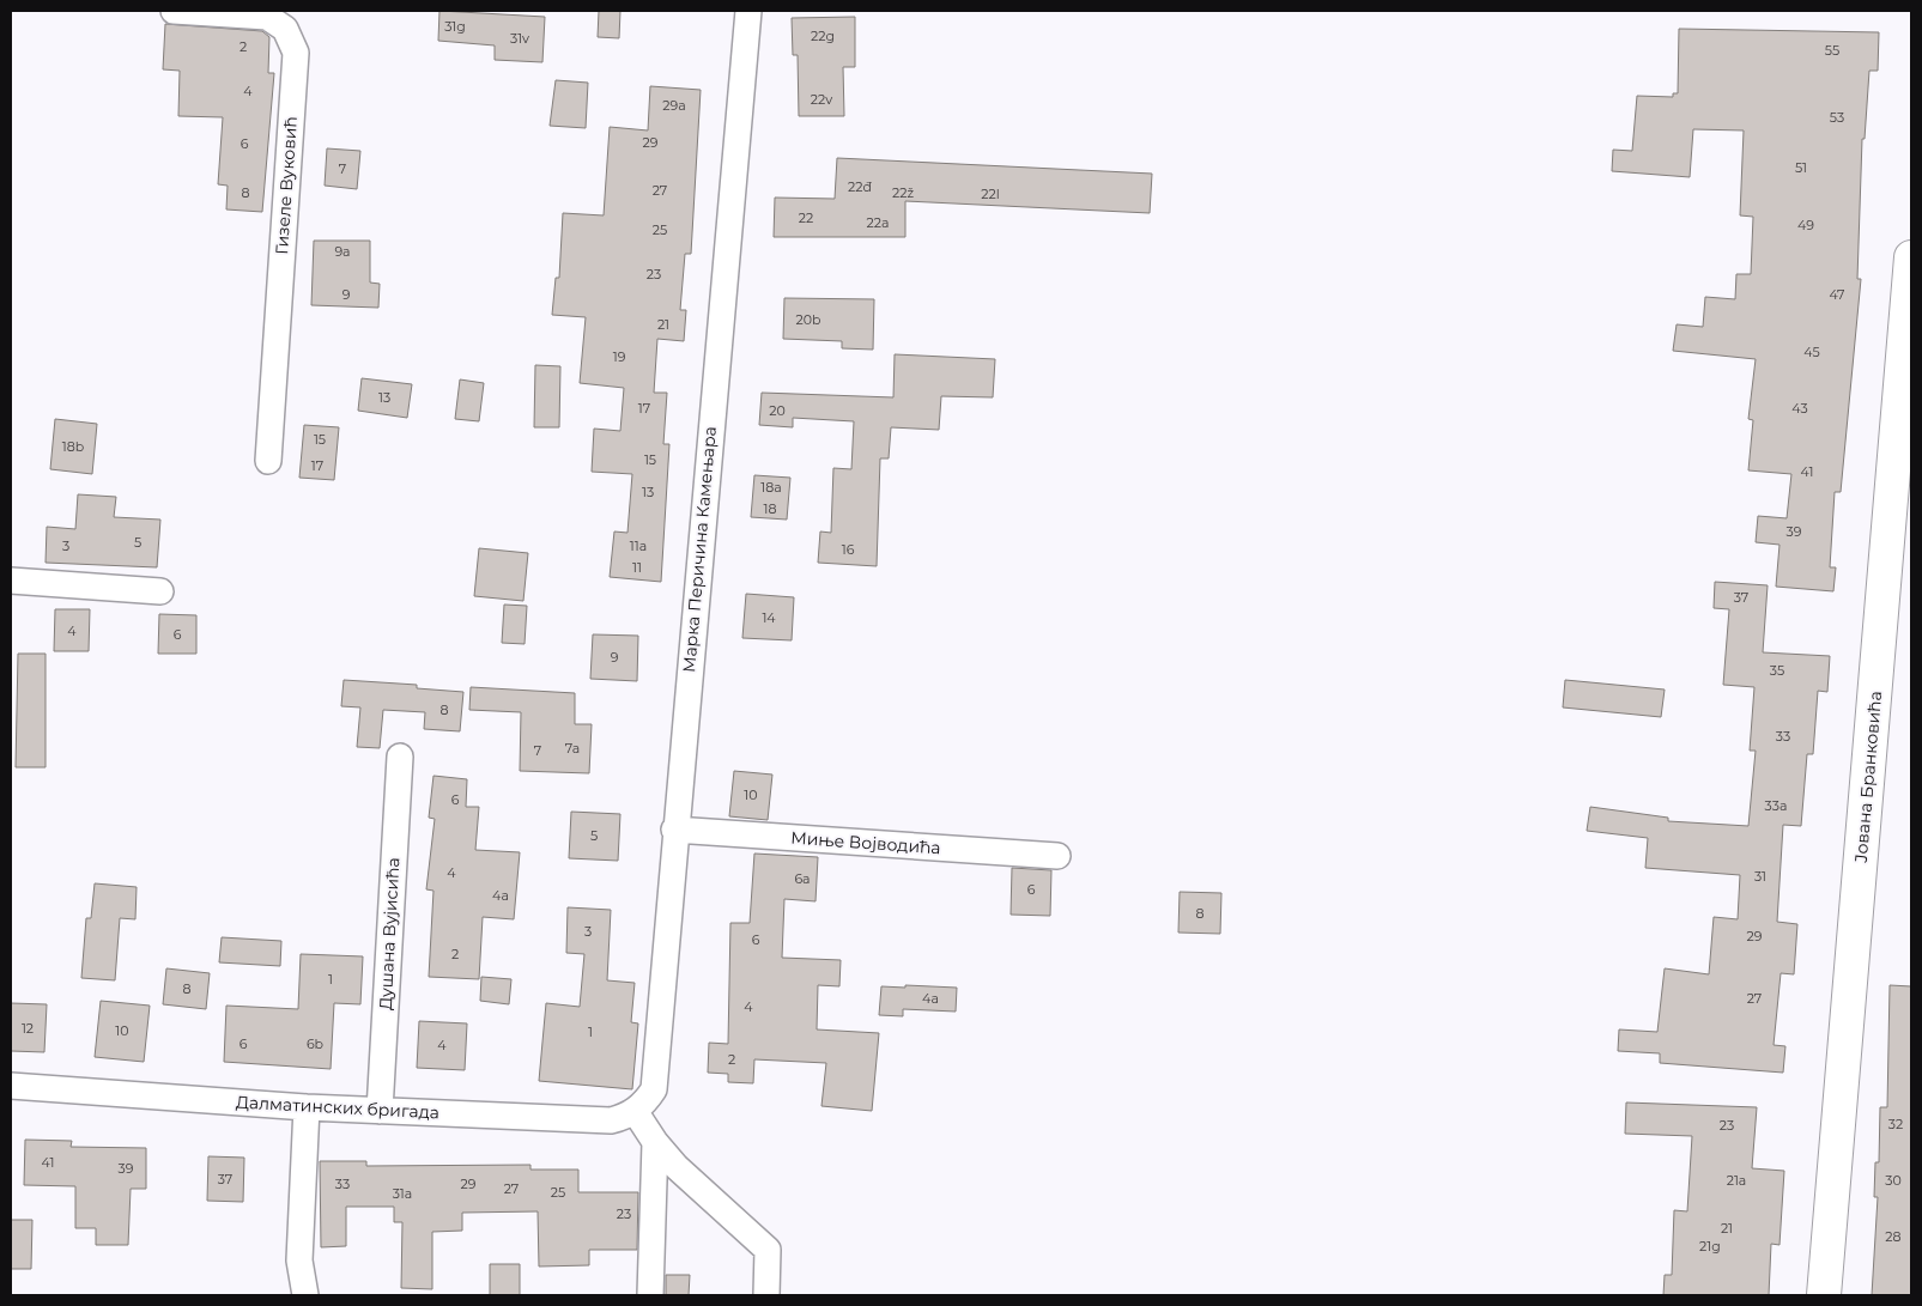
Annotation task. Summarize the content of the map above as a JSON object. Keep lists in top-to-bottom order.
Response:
{
  "streets": {
    "main road": ["Јована Бранковића"],
    "street": [
      "Гизеле Вуковић",
      "Марка Перичина Камењара",
      "Миње Војводића",
      "Душана Вујисића",
      "Далматинских бригада"
    ]
  },
  "crossings": [
    ["Марка Перичина Камењара", "Миње Војводића"],
    ["Марка Перичина Камењара", "Далматинских бригада"],
    ["Душана Вујисића", "Далматинских бригада"]
  ],
  "house_numbers": [
    "31g",
    "22g",
    "31v",
    "2",
    "55",
    "4",
    "22v",
    "29a",
    "53",
    "29",
    "6",
    "51",
    "7",
    "22đ",
    "27",
    "8",
    "22ž",
    "22l",
    "22",
    "22a",
    "49",
    "25",
    "9a",
    "23",
    "9",
    "47",
    "20b",
    "21",
    "45",
    "19",
    "13",
    "17",
    "43",
    "20",
    "15",
    "18b",
    "15",
    "17",
    "41",
    "18a",
    "13",
    "18",
    "39",
    "5",
    "3",
    "11a",
    "16",
    "11",
    "37",
    "14",
    "4",
    "6",
    "9",
    "35",
    "8",
    "33",
    "7a",
    "7",
    "10",
    "6",
    "33a",
    "5",
    "4",
    "31",
    "6a",
    "6",
    "4a",
    "8",
    "3",
    "29",
    "6",
    "2",
    "1",
    "8",
    "4a",
    "27",
    "4",
    "12",
    "10",
    "1",
    "6",
    "6b",
    "4",
    "2",
    "32",
    "23",
    "41",
    "39",
    "37",
    "21a",
    "30",
    "33",
    "29",
    "27",
    "25",
    "31a",
    "23",
    "21",
    "28",
    "21g"
  ]
}
